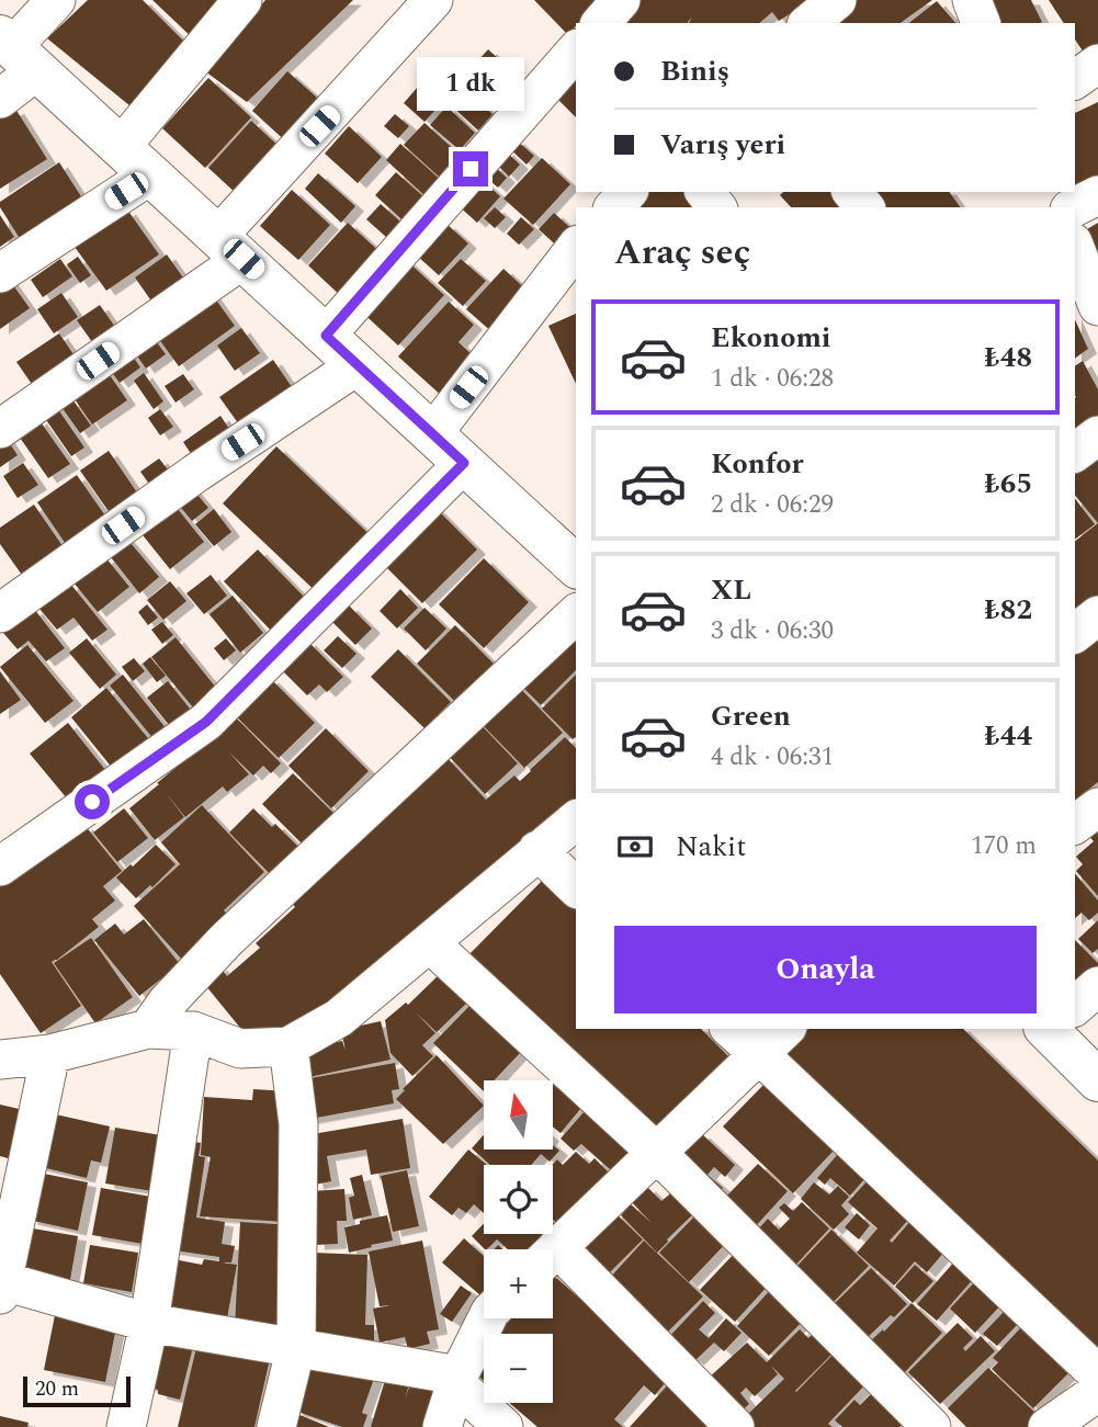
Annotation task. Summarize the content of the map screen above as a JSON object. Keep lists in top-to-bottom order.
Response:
{
  "scale_bar": "20 m",
  "north": "top",
  "page": {
    "banner": ["Biniş", "Varış yeri"],
    "bubble": "1 dk",
    "heading": "Araç seç",
    "list": [
      {
        "name": "Ekonomi",
        "note": "1 dk · 06:28",
        "value": "₺48"
      },
      {
        "name": "Konfor",
        "note": "2 dk · 06:29",
        "value": "₺65"
      },
      {
        "name": "XL",
        "note": "3 dk · 06:30",
        "value": "₺82"
      },
      {
        "name": "Green",
        "note": "4 dk · 06:31",
        "value": "₺44"
      }
    ],
    "pay": ["Nakit", "170 m"],
    "buttons": "Onayla",
    "map_buttons": ["+", "−"],
    "scale": "20 m"
  }
}
